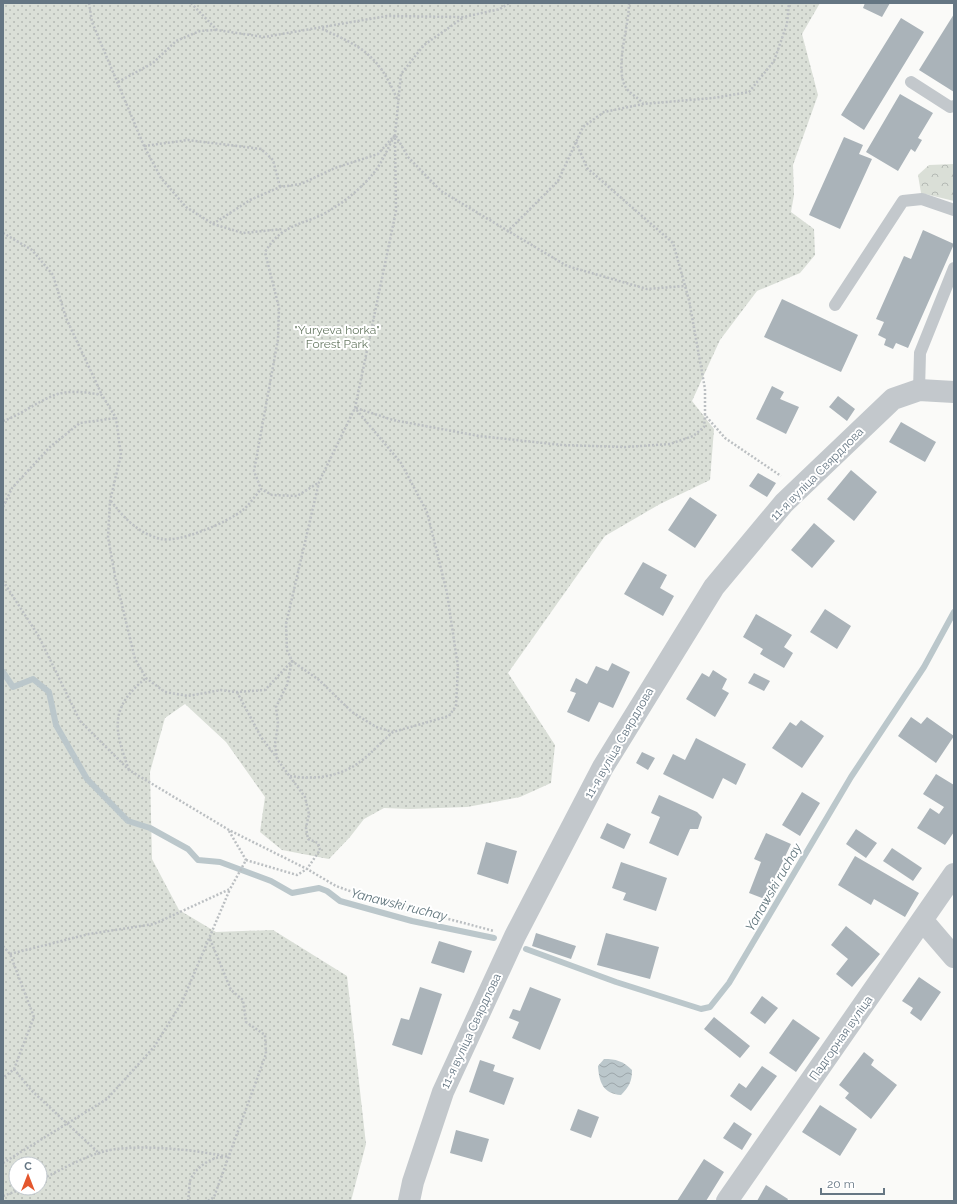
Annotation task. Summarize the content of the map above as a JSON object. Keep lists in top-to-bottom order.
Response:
{
  "streets": {
    "street": ["11-я вуліца Свярдлова", "Падгорная вуліца"]
  },
  "water": ["Yanawski ruchay"],
  "parks": ["\"Yuryeva horka\" Forest Park"],
  "scale_bar": "20 m",
  "north": "top"
}
